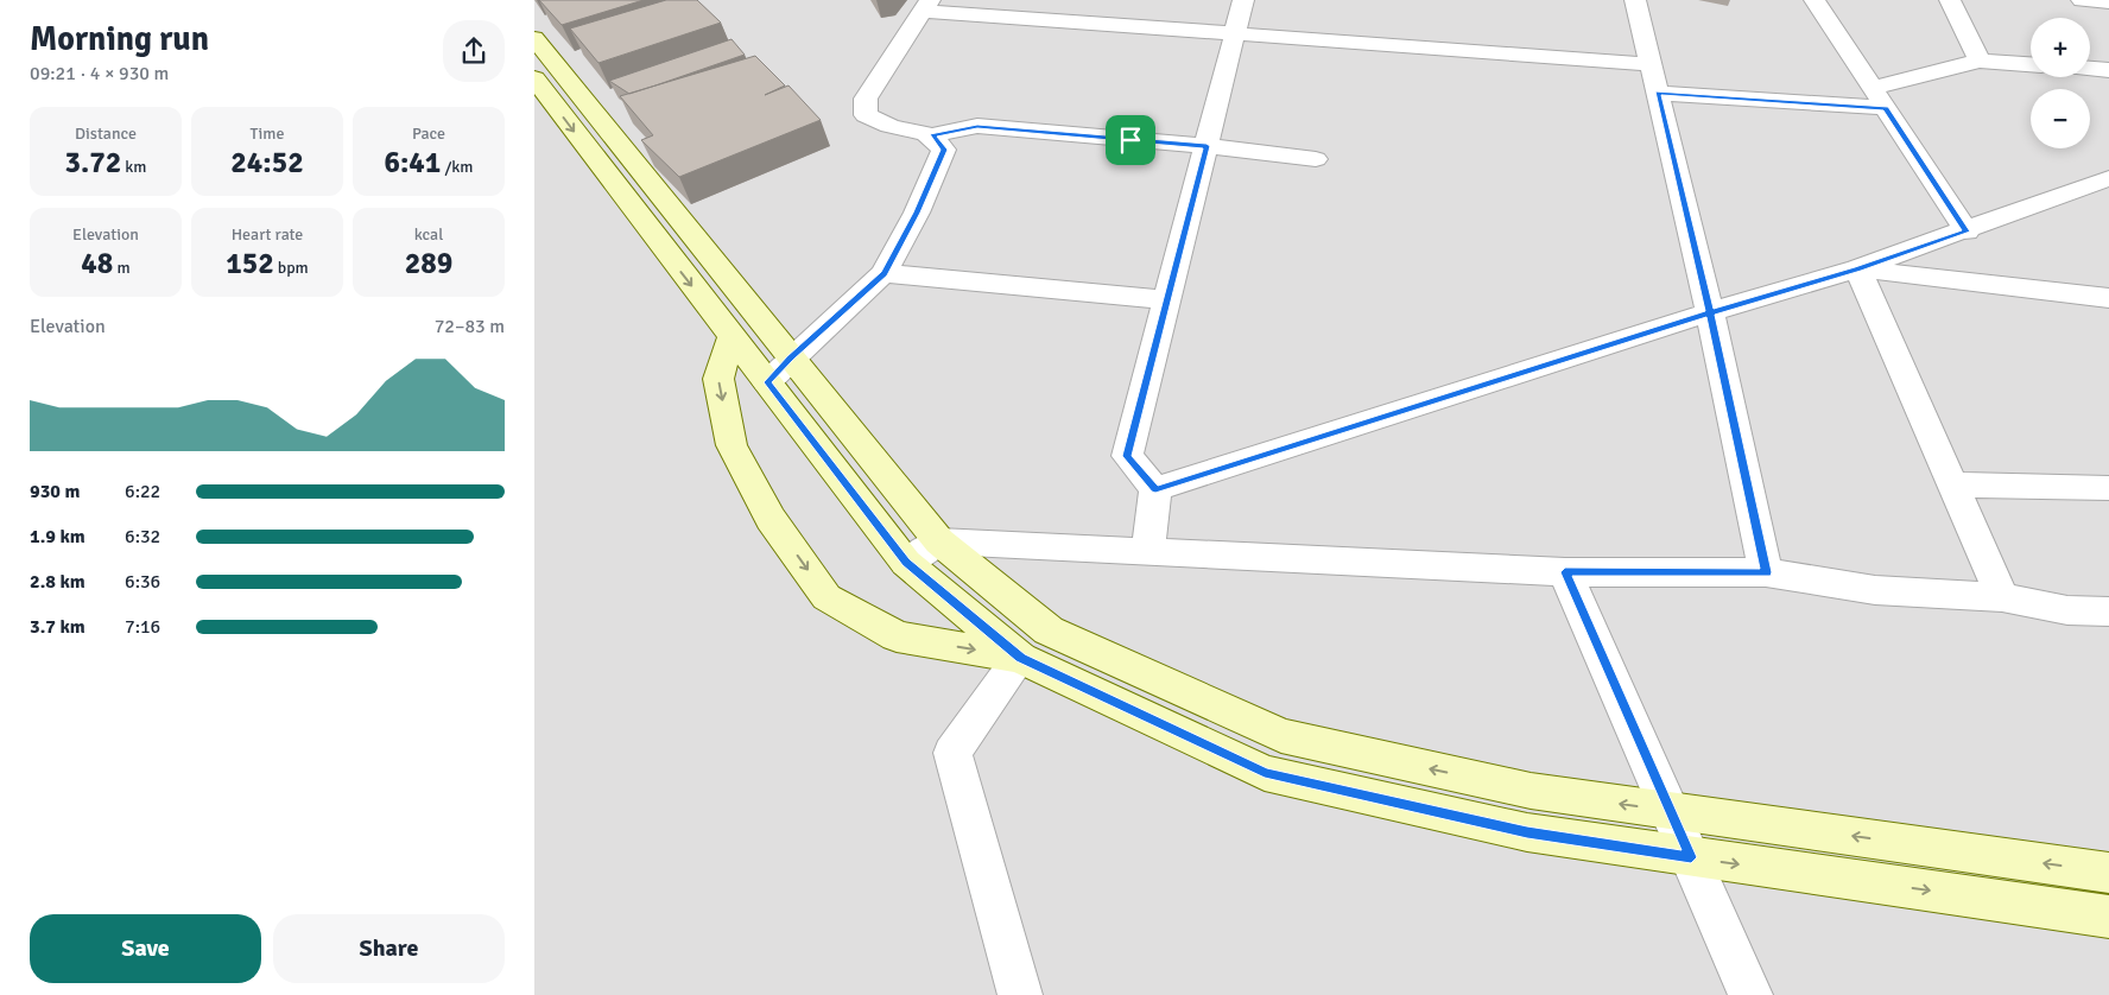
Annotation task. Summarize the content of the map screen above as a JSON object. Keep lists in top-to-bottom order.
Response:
{
  "page": {
    "heading": ["Morning run", "09:21 · 4 × 930 m"],
    "map_buttons": ["+", "−"],
    "stats": [
      ["Distance", "3.72 km"],
      ["Time", "24:52"],
      ["Pace", "6:41 /km"],
      ["Elevation", "48 m"],
      ["Heart rate", "152 bpm"],
      ["kcal", "289"]
    ],
    "chart": ["Elevation", "72–83 m"],
    "list": [
      {
        "name": "930 m",
        "note": "6:22"
      },
      {
        "name": "1.9 km",
        "note": "6:32"
      },
      {
        "name": "2.8 km",
        "note": "6:36"
      },
      {
        "name": "3.7 km",
        "note": "7:16"
      }
    ],
    "buttons": ["Save", "Share"]
  }
}
